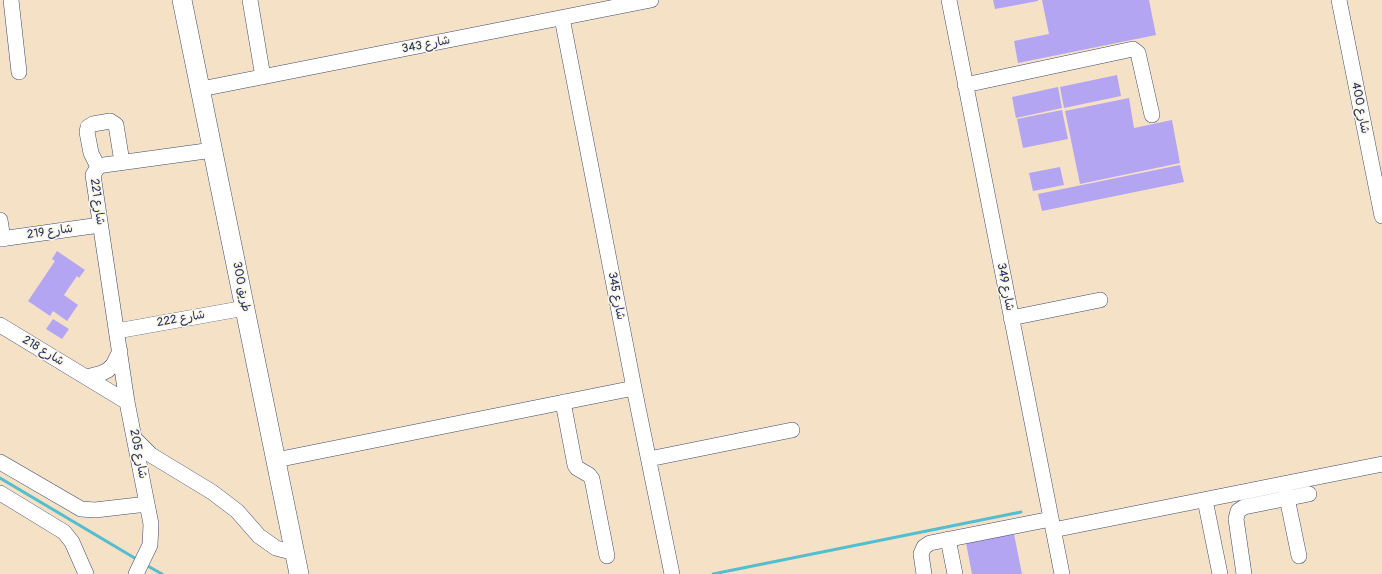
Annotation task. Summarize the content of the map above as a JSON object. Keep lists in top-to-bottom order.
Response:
{
  "streets": {
    "main road": ["طريق 300"],
    "street": [
      "شارع 343",
      "شارع 400",
      "شارع 221",
      "شارع 219",
      "شارع 349",
      "شارع 345",
      "شارع 222",
      "شارع 218",
      "شارع 205"
    ]
  },
  "crossings": [
    ["شارع 343", "طريق 300"],
    ["شارع 343", "شارع 345"],
    ["شارع 221", "شارع 219"],
    ["شارع 221", "طريق 300"],
    ["شارع 221", "شارع 222"],
    ["شارع 221", "شارع 205"],
    ["طريق 300", "شارع 222"],
    ["شارع 222", "شارع 205"],
    ["شارع 218", "شارع 205"]
  ]
}
